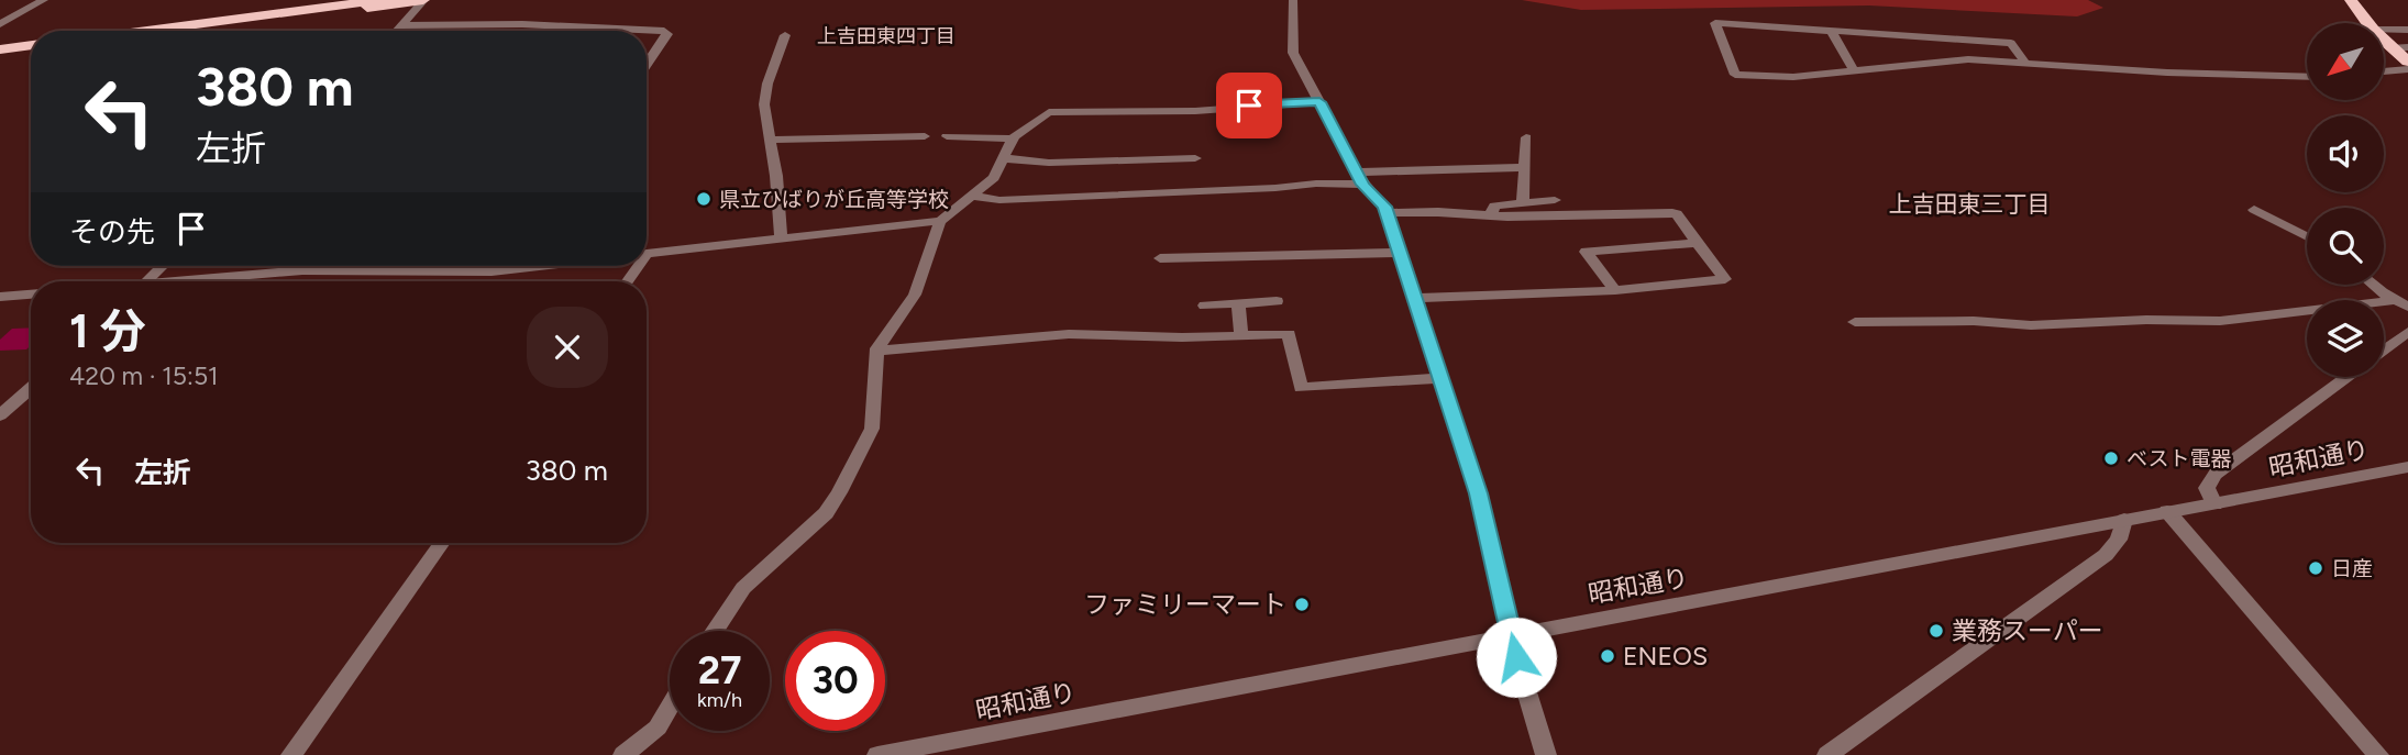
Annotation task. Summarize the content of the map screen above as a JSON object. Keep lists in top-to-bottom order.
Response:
{
  "streets": {
    "street": ["昭和通り"]
  },
  "districts": ["上吉田東四丁目", "上吉田東三丁目"],
  "places": [
    "県立ひばりが丘高等学校",
    "ベスト電器",
    "日産",
    "ファミリーマート",
    "業務スーパー",
    "ENEOS"
  ],
  "north": "bottom left",
  "page": {
    "turn": ["380 m", "左折"],
    "then": "その先",
    "heading": ["1 分", "420 m · 15:51"],
    "list": [
      {
        "name": "左折",
        "value": "380 m"
      }
    ],
    "speed": "27 km/h",
    "limit": "30"
  }
}
